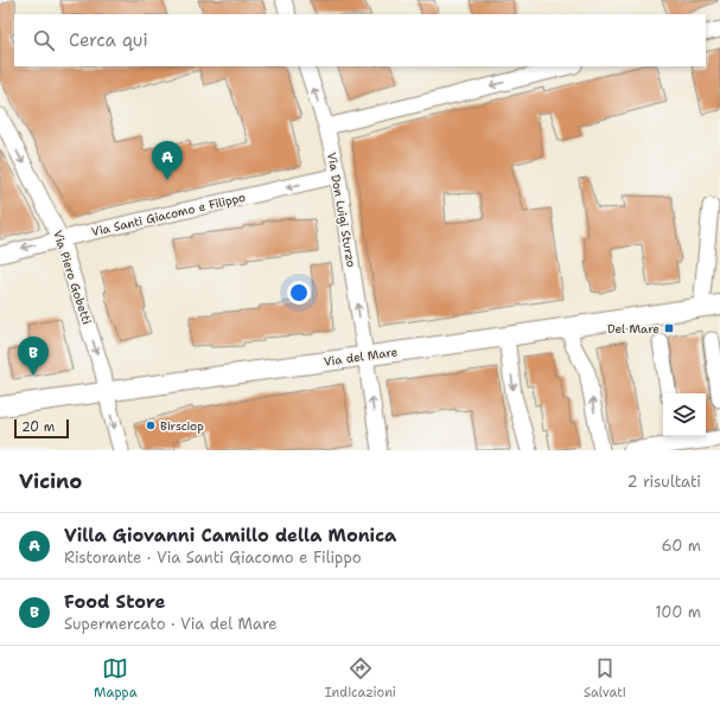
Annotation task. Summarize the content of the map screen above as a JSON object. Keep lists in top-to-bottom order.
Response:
{
  "streets": {
    "street": [
      "Via Don Luigi Sturzo",
      "Via Santi Giacomo e Filippo",
      "Via Piero Gobetti",
      "Via del Mare"
    ]
  },
  "crossings": [
    ["Via Don Luigi Sturzo", "Via Santi Giacomo e Filippo"],
    ["Via Don Luigi Sturzo", "Via del Mare"],
    ["Via Santi Giacomo e Filippo", "Via Piero Gobetti"],
    ["Via Piero Gobetti", "Via del Mare"]
  ],
  "one_way": ["Via Don Luigi Sturzo", "Via Santi Giacomo e Filippo", "Via Piero Gobetti"],
  "places": {
    "transit": ["Del Mare"],
    "other": ["Birsciop"]
  },
  "scale_bar": "20 m",
  "page": {
    "search": "Cerca qui",
    "pins": ["A", "B"],
    "scale": "20 m",
    "heading": ["Vicino", "2 risultati"],
    "list": [
      {
        "mark": "A",
        "name": "Villa Giovanni Camillo della Monica",
        "note": "Ristorante · Via Santi Giacomo e Filippo",
        "value": "60 m"
      },
      {
        "mark": "B",
        "name": "Food Store",
        "note": "Supermercato · Via del Mare",
        "value": "100 m"
      }
    ],
    "nav": ["Mappa", "Indicazioni", "Salvati"]
  }
}
